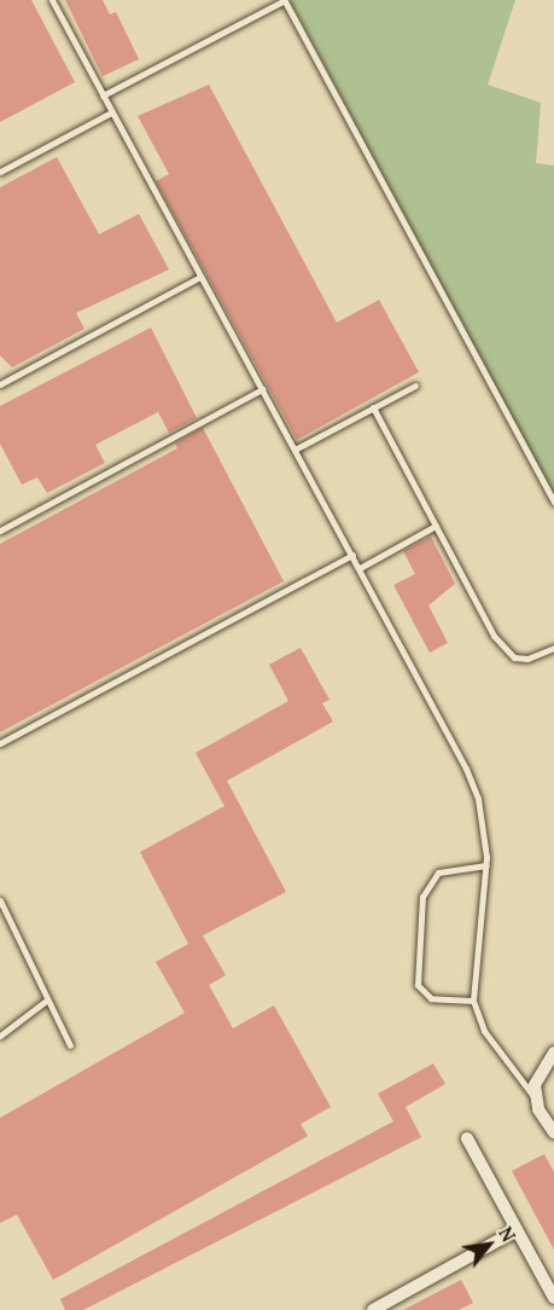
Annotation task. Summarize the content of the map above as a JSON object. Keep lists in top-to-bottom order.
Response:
{
  "north": "top right"
}
